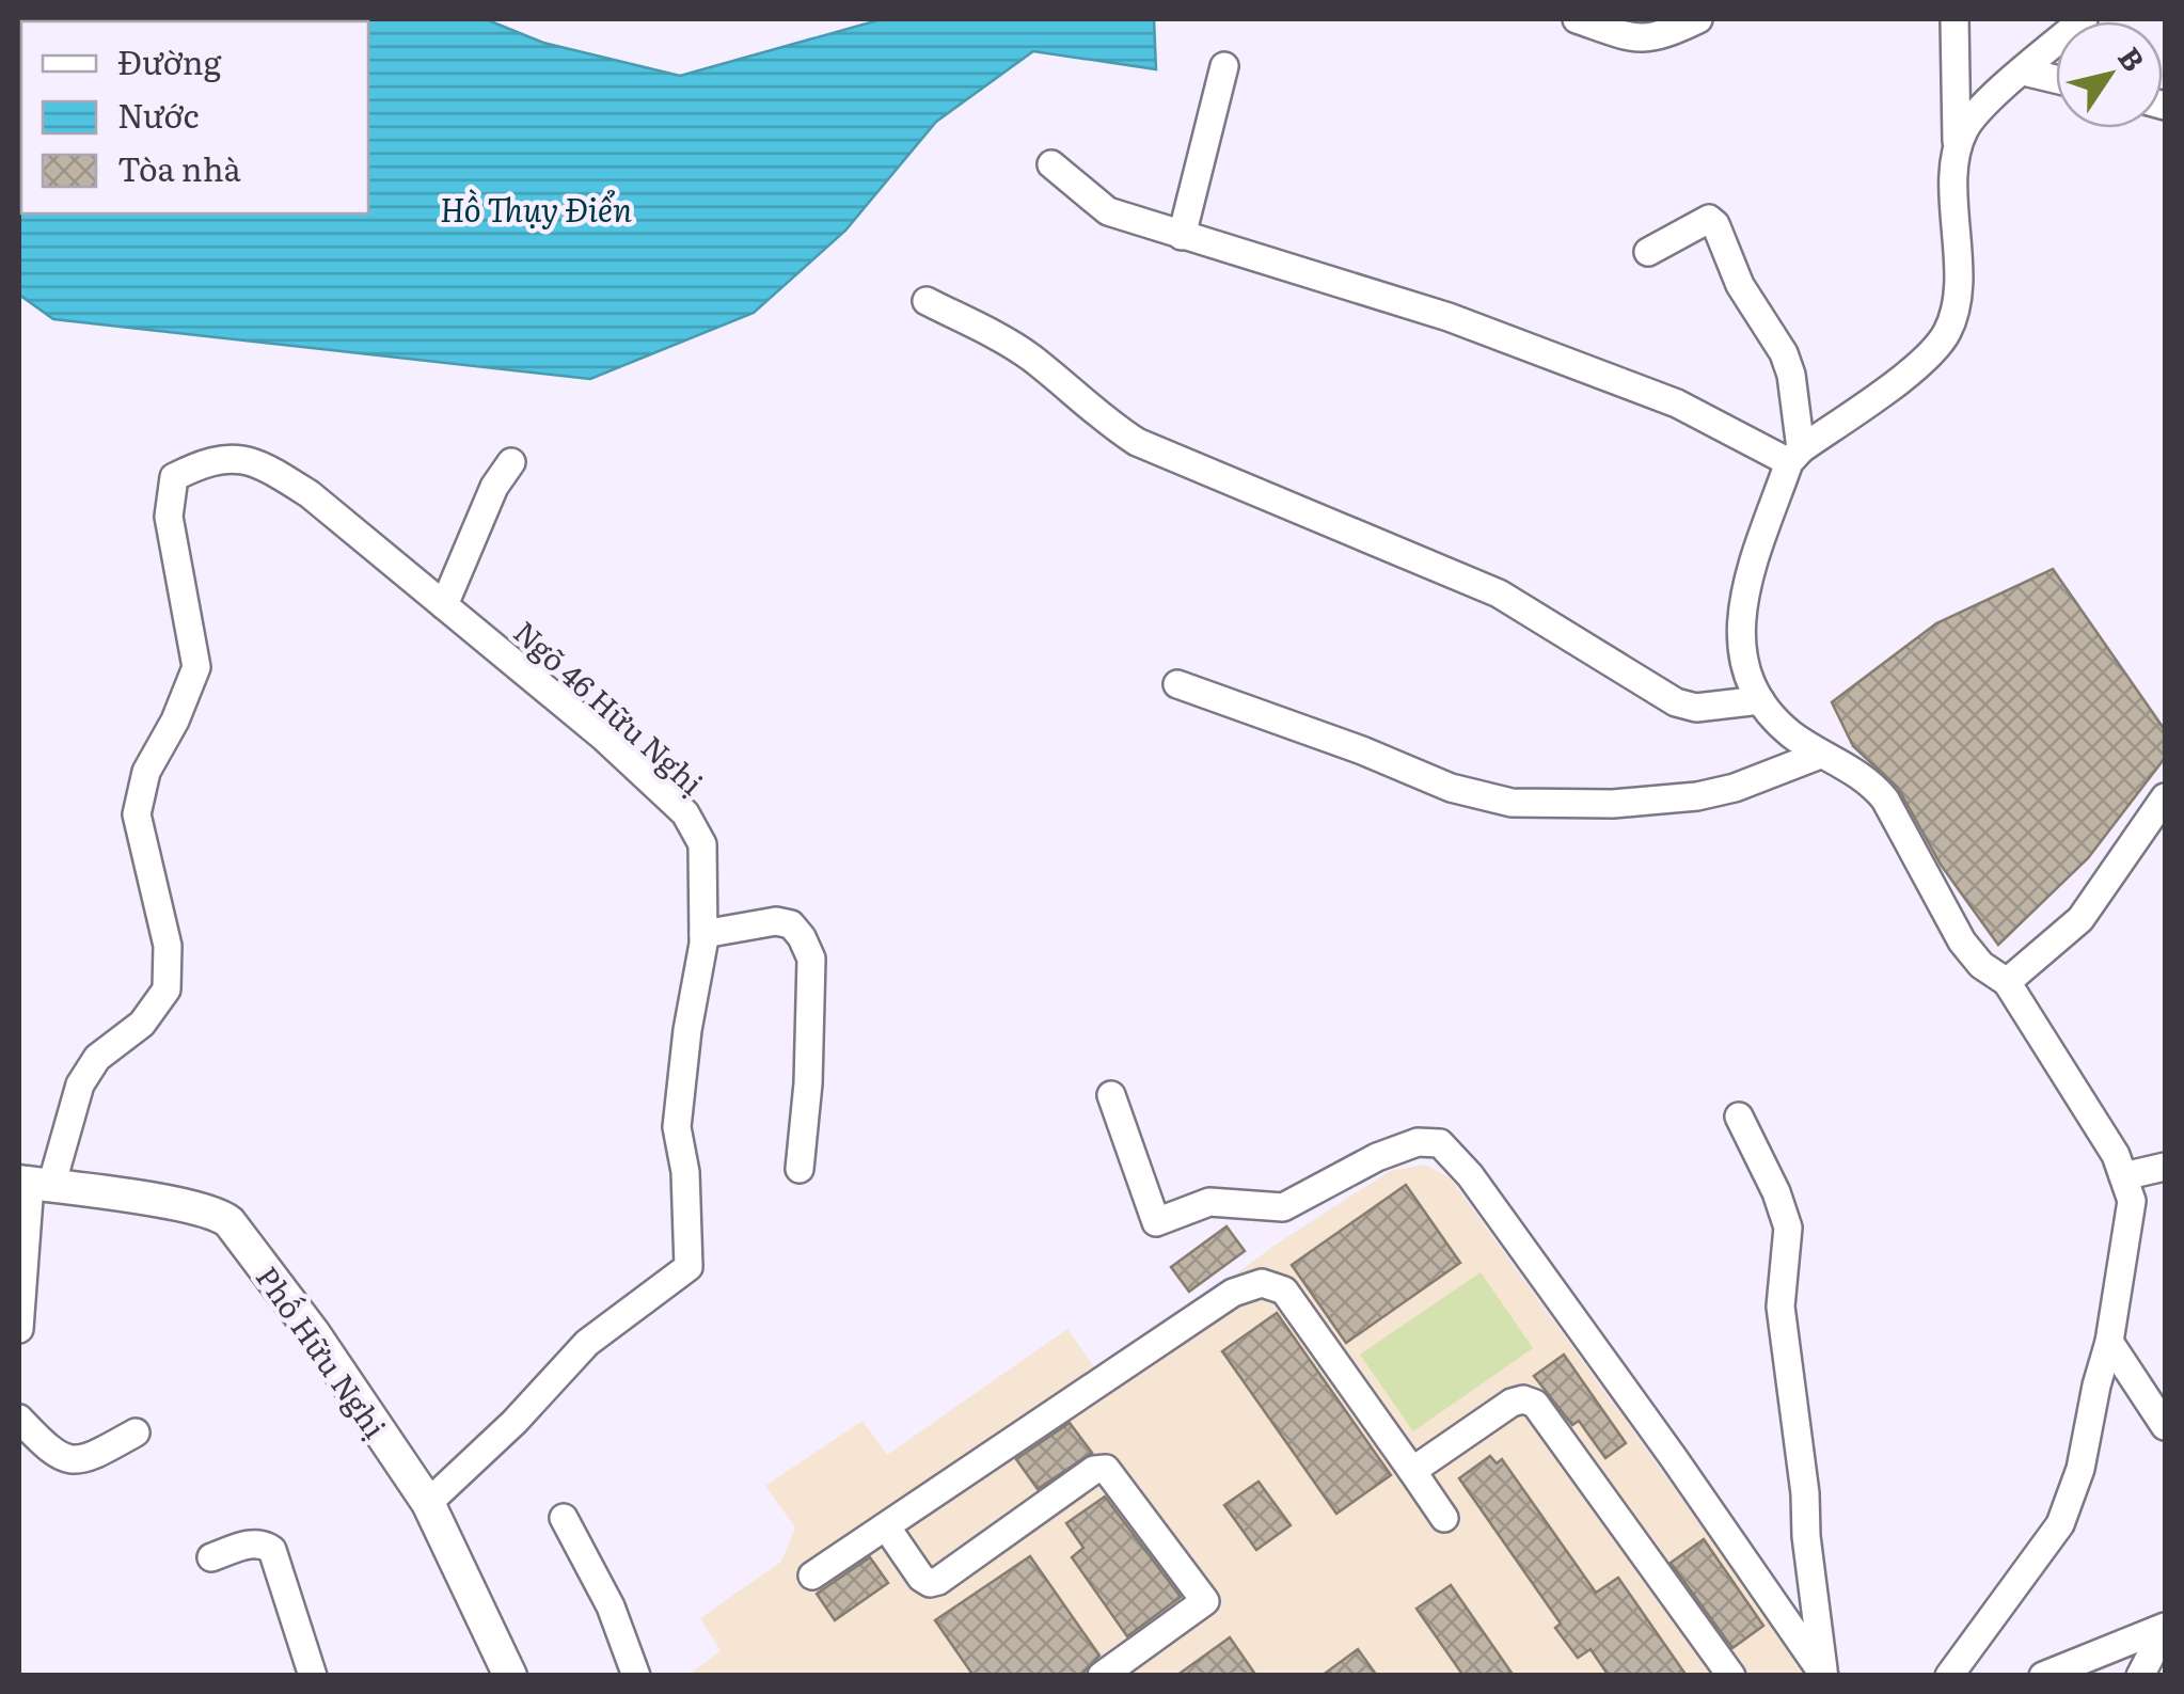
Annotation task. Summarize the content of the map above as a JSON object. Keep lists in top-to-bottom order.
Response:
{
  "streets": {
    "main road": ["Phố Hữu Nghị"],
    "street": ["Ngõ 46 Hữu Nghị"]
  },
  "crossings": [
    ["Ngõ 46 Hữu Nghị", "Phố Hữu Nghị"]
  ],
  "water": ["Hồ Thụy Điển"],
  "legend": ["Đường", "Nước", "Tòa nhà"],
  "north": "top right"
}
